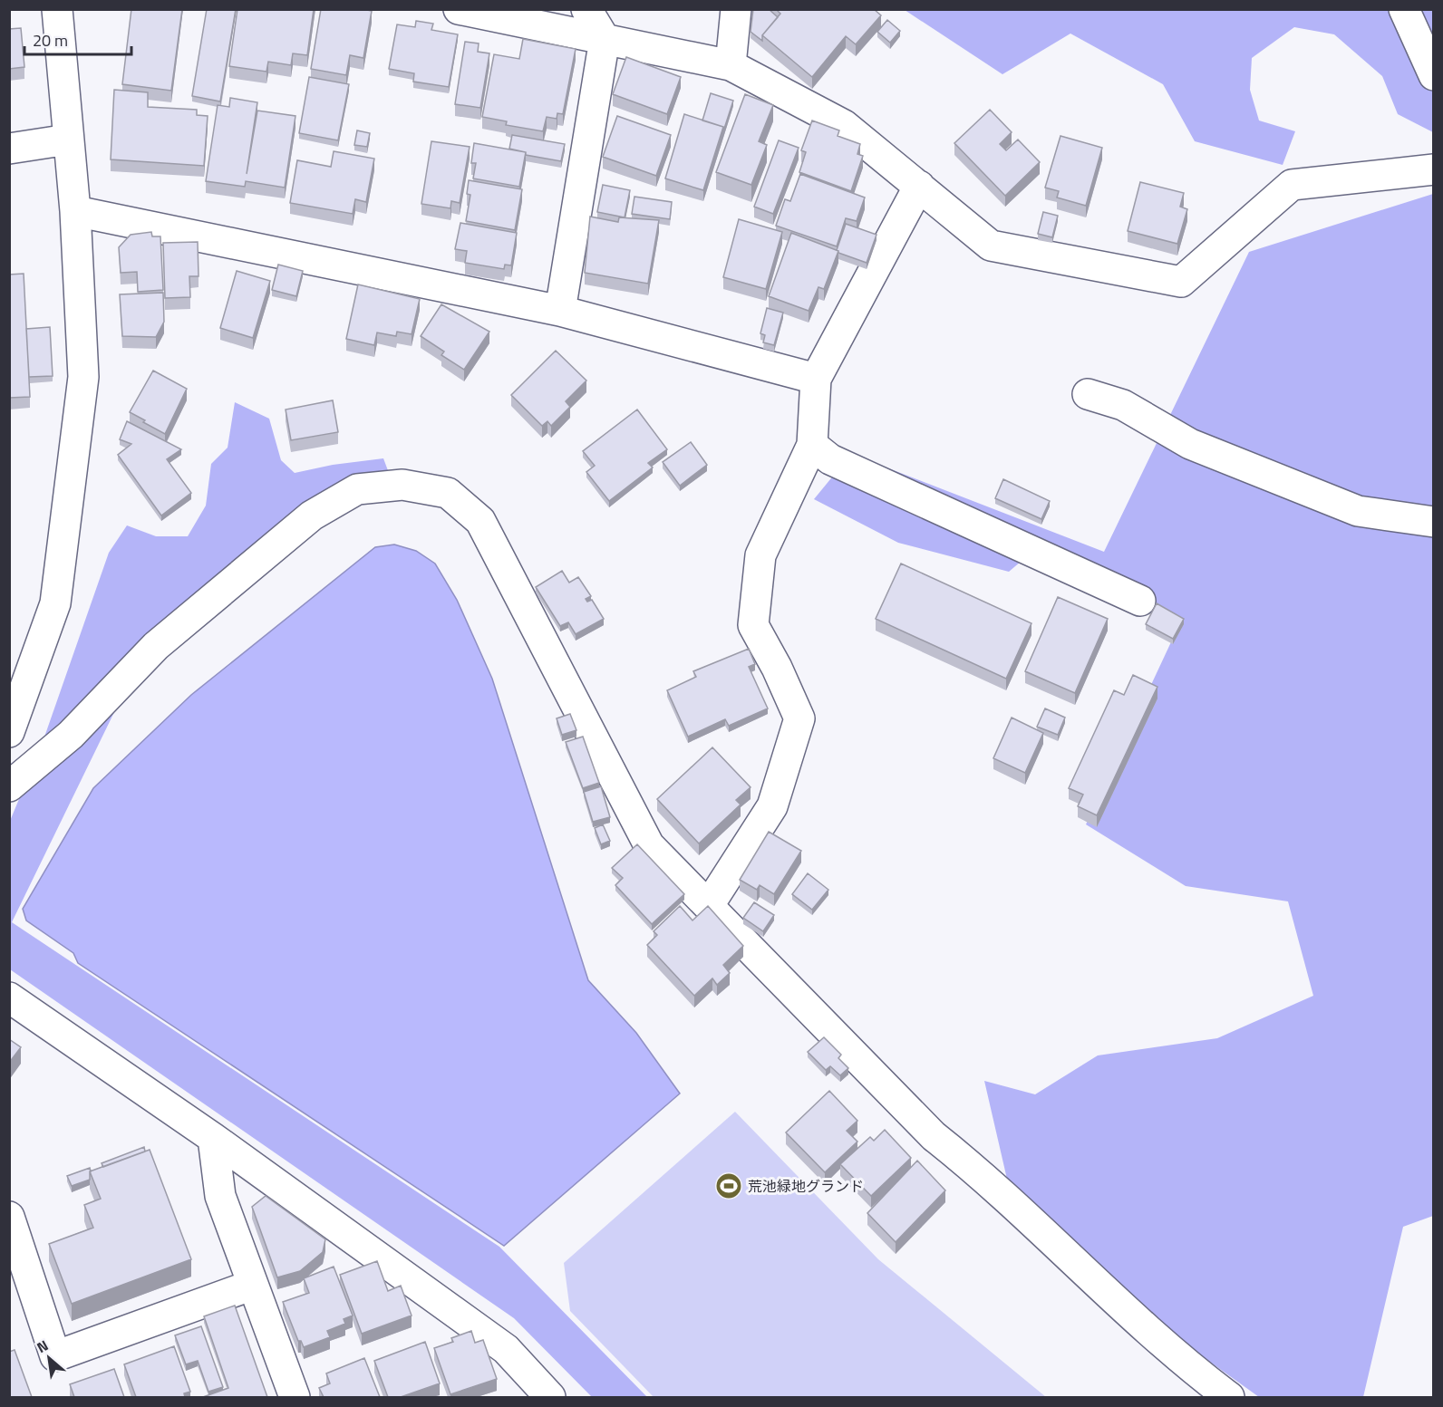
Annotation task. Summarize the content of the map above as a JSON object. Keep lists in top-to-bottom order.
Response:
{
  "places": {
    "sports": ["荒池緑地グランド"]
  },
  "scale_bar": "20 m",
  "north": "top left"
}
